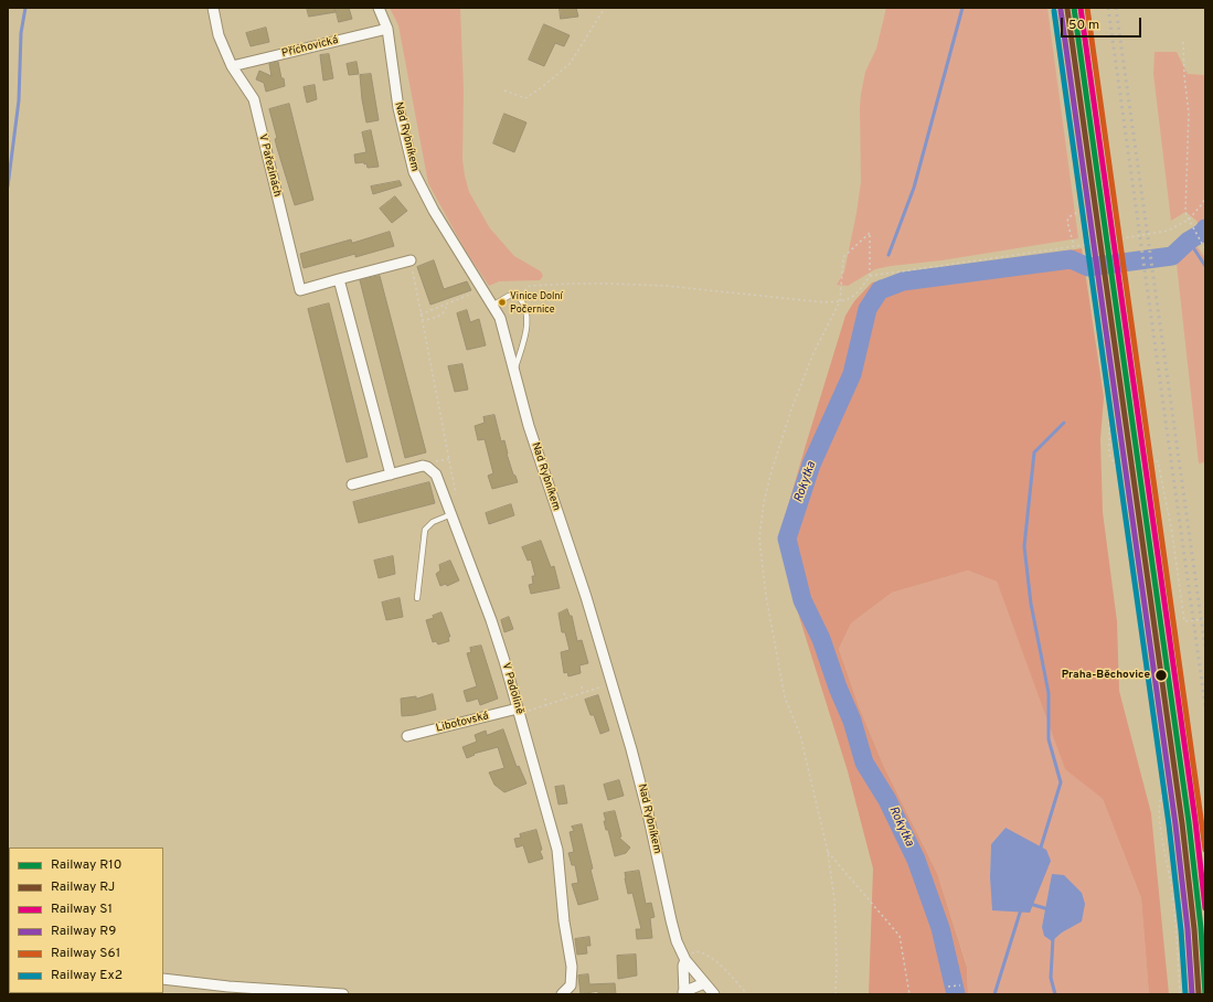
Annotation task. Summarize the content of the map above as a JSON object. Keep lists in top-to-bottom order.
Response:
{
  "streets": {
    "street": [
      "Příchovická",
      "Nad Rybníkem",
      "V Pařezinách",
      "V Padolině",
      "Libotovská"
    ]
  },
  "crossings": [
    ["Příchovická", "Nad Rybníkem"],
    ["Příchovická", "V Pařezinách"],
    ["V Padolině", "Libotovská"]
  ],
  "water": ["Rokytka"],
  "places": ["Vinice Dolní Počernice", "Praha-Běchovice"],
  "lines": [
    "rail line R10",
    "rail line S1",
    "rail line S61",
    "rail line RJ",
    "rail line R9",
    "rail line Ex2"
  ],
  "legend": [
    "Railway R10",
    "Railway RJ",
    "Railway S1",
    "Railway R9",
    "Railway S61",
    "Railway Ex2"
  ],
  "scale_bar": "50 m"
}
